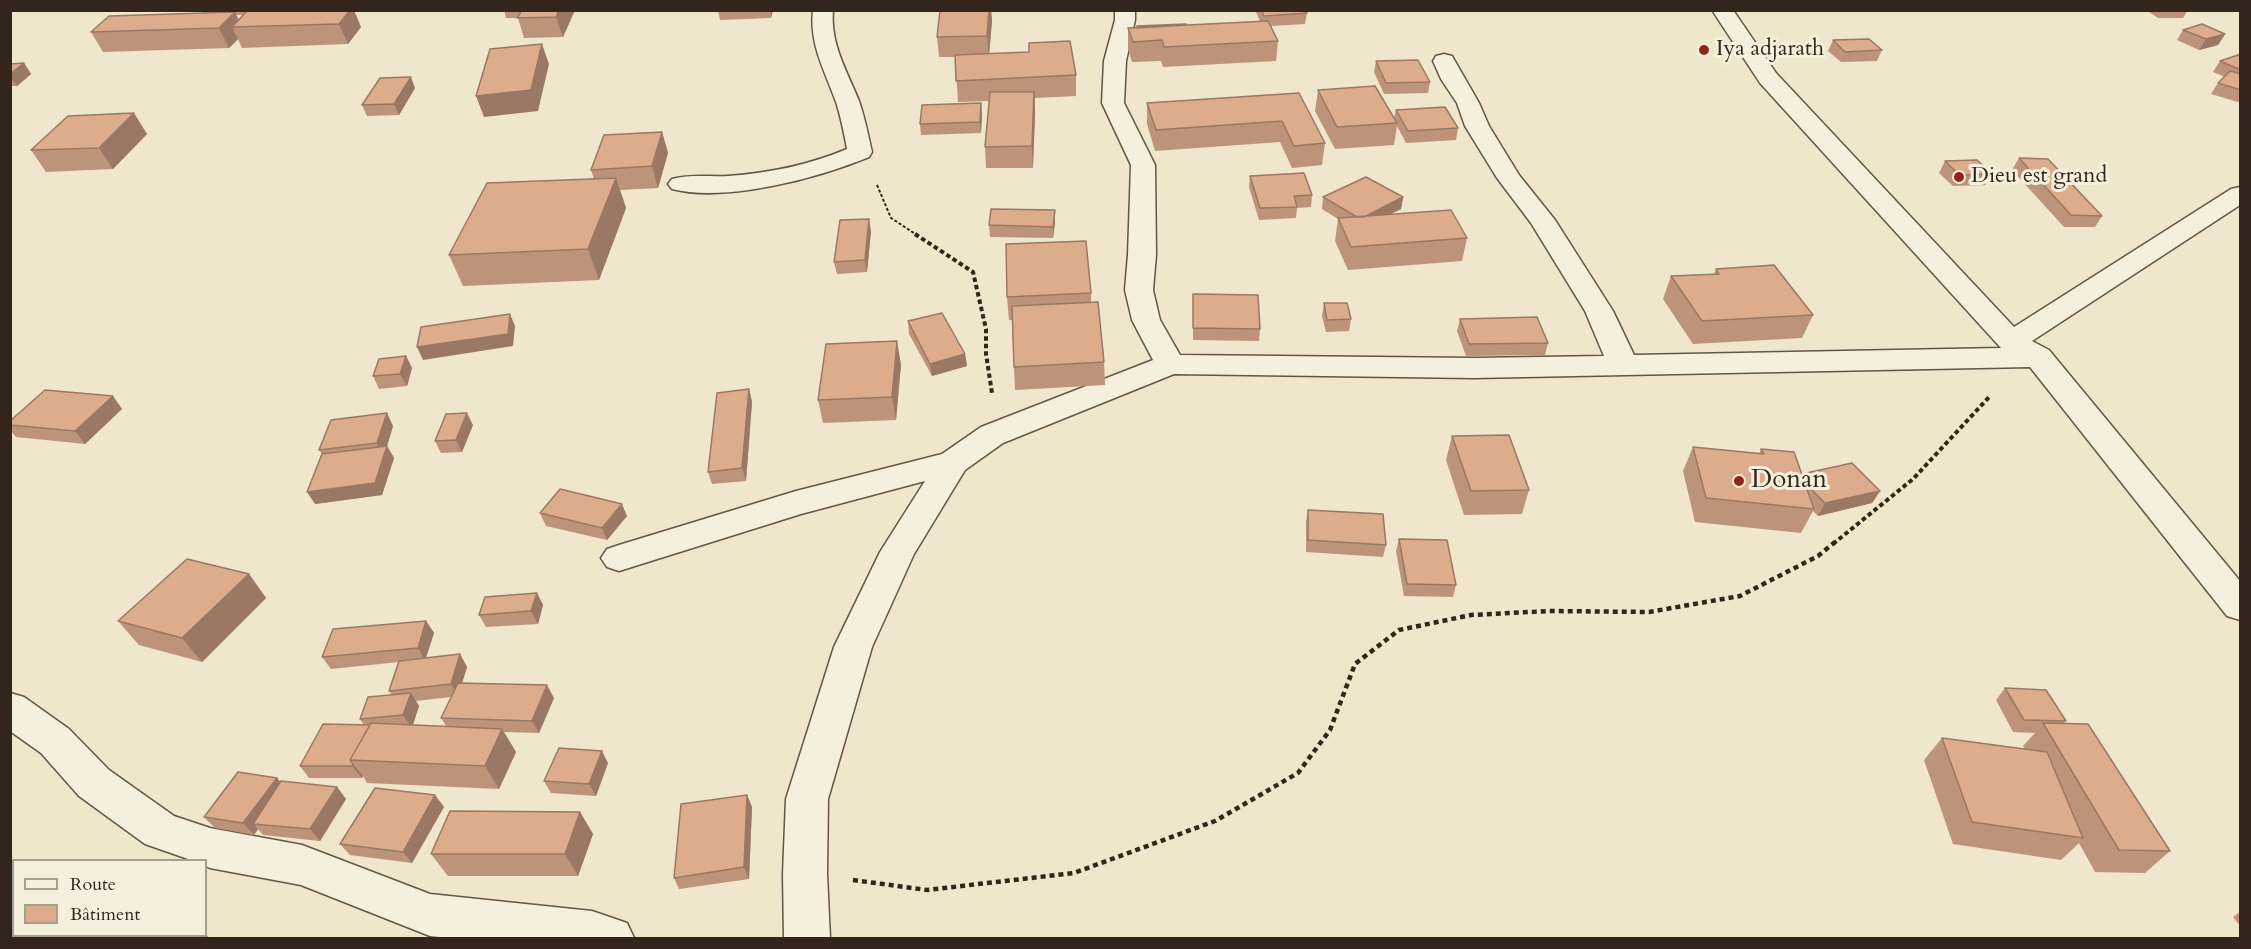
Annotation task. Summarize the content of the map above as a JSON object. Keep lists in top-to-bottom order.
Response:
{
  "places": ["Iya adjarath", "Dieu est grand", "Donan"],
  "legend": ["Route", "Bâtiment"]
}
